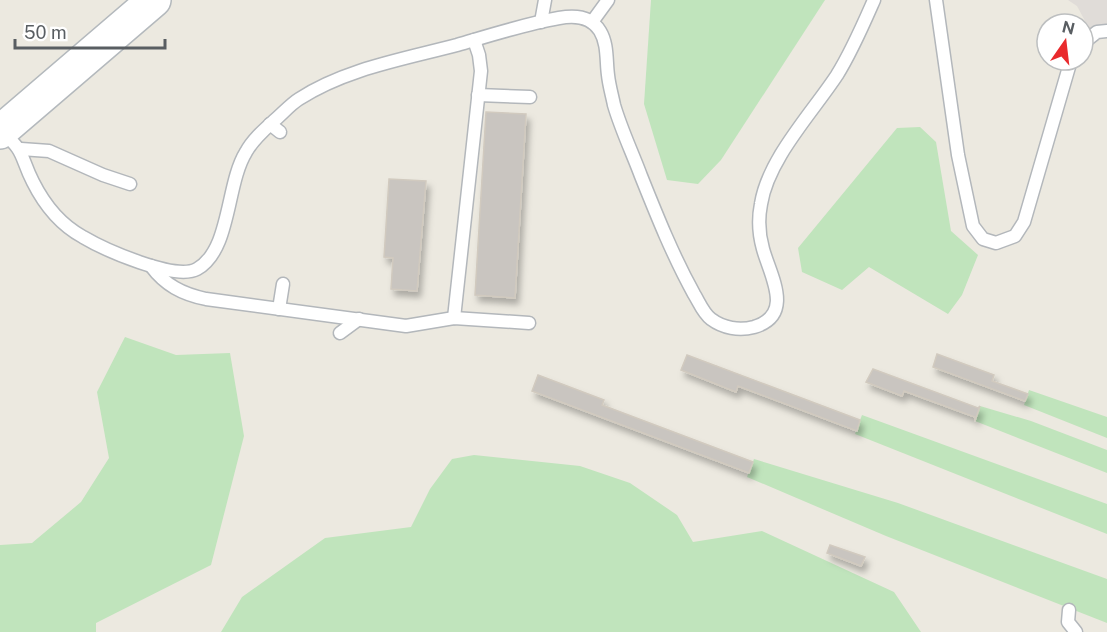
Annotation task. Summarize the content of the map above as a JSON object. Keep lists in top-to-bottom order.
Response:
{
  "scale_bar": "50 m",
  "north": "top"
}
